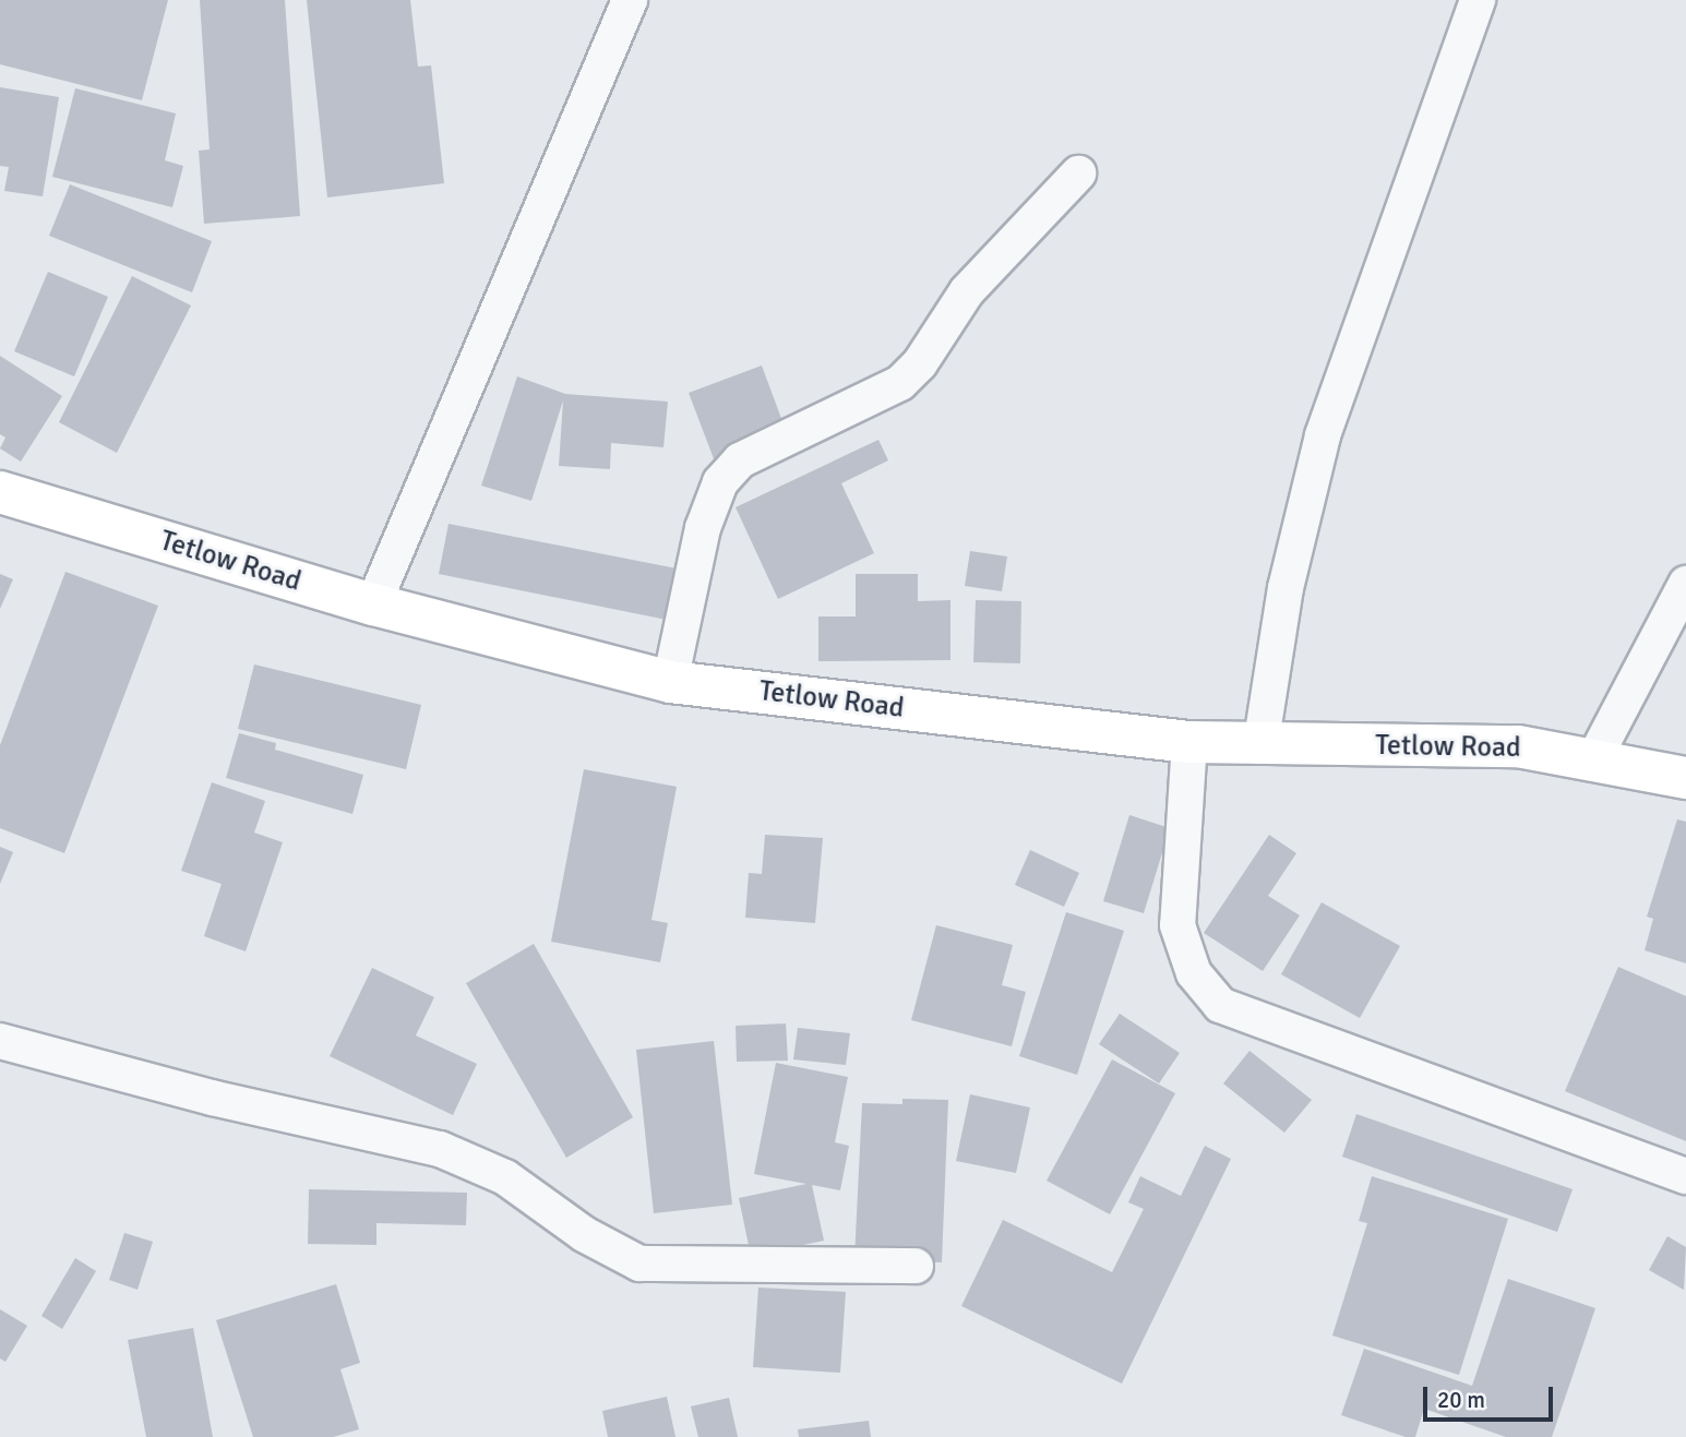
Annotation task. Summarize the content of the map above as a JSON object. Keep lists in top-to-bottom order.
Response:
{
  "streets": {
    "street": ["Tetlow Road"]
  },
  "scale_bar": "20 m"
}
